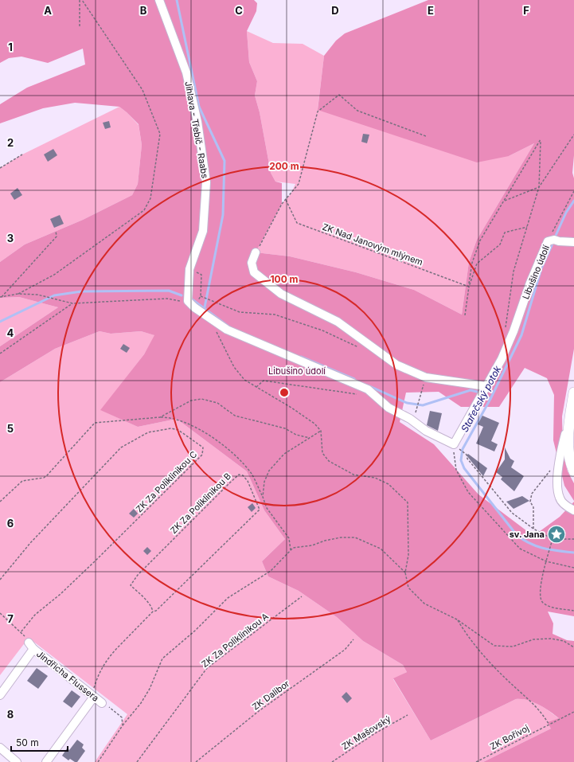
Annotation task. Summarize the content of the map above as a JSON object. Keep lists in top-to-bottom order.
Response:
{
  "streets": {
    "street": ["Jihlava - Třebíč - Raabs", "Libušino údolí", "Jindřicha Flussera"],
    "path": [
      "ZK Nad Janovým mlýnem",
      "ZK Za Poliklinikou C",
      "ZK Za Poliklinikou B",
      "ZK Za Poliklinikou A",
      "ZK Dalibor",
      "ZK Mašovský",
      "ZK Bořivoj"
    ]
  },
  "crossings": [
    ["ZK Za Poliklinikou B", "Jindřicha Flussera"]
  ],
  "water": ["Stařečský potok"],
  "parks": ["Libušino údolí"],
  "places": {
    "place": ["sv. Jana"]
  },
  "scale_bar": "50 m",
  "grid": {
    "columns": [
      "A",
      "B",
      "C",
      "D",
      "E",
      "F"
    ],
    "rows": [
      "1",
      "2",
      "3",
      "4",
      "5",
      "6",
      "7",
      "8"
    ]
  },
  "rings": ["200 m", "100 m"]
}
